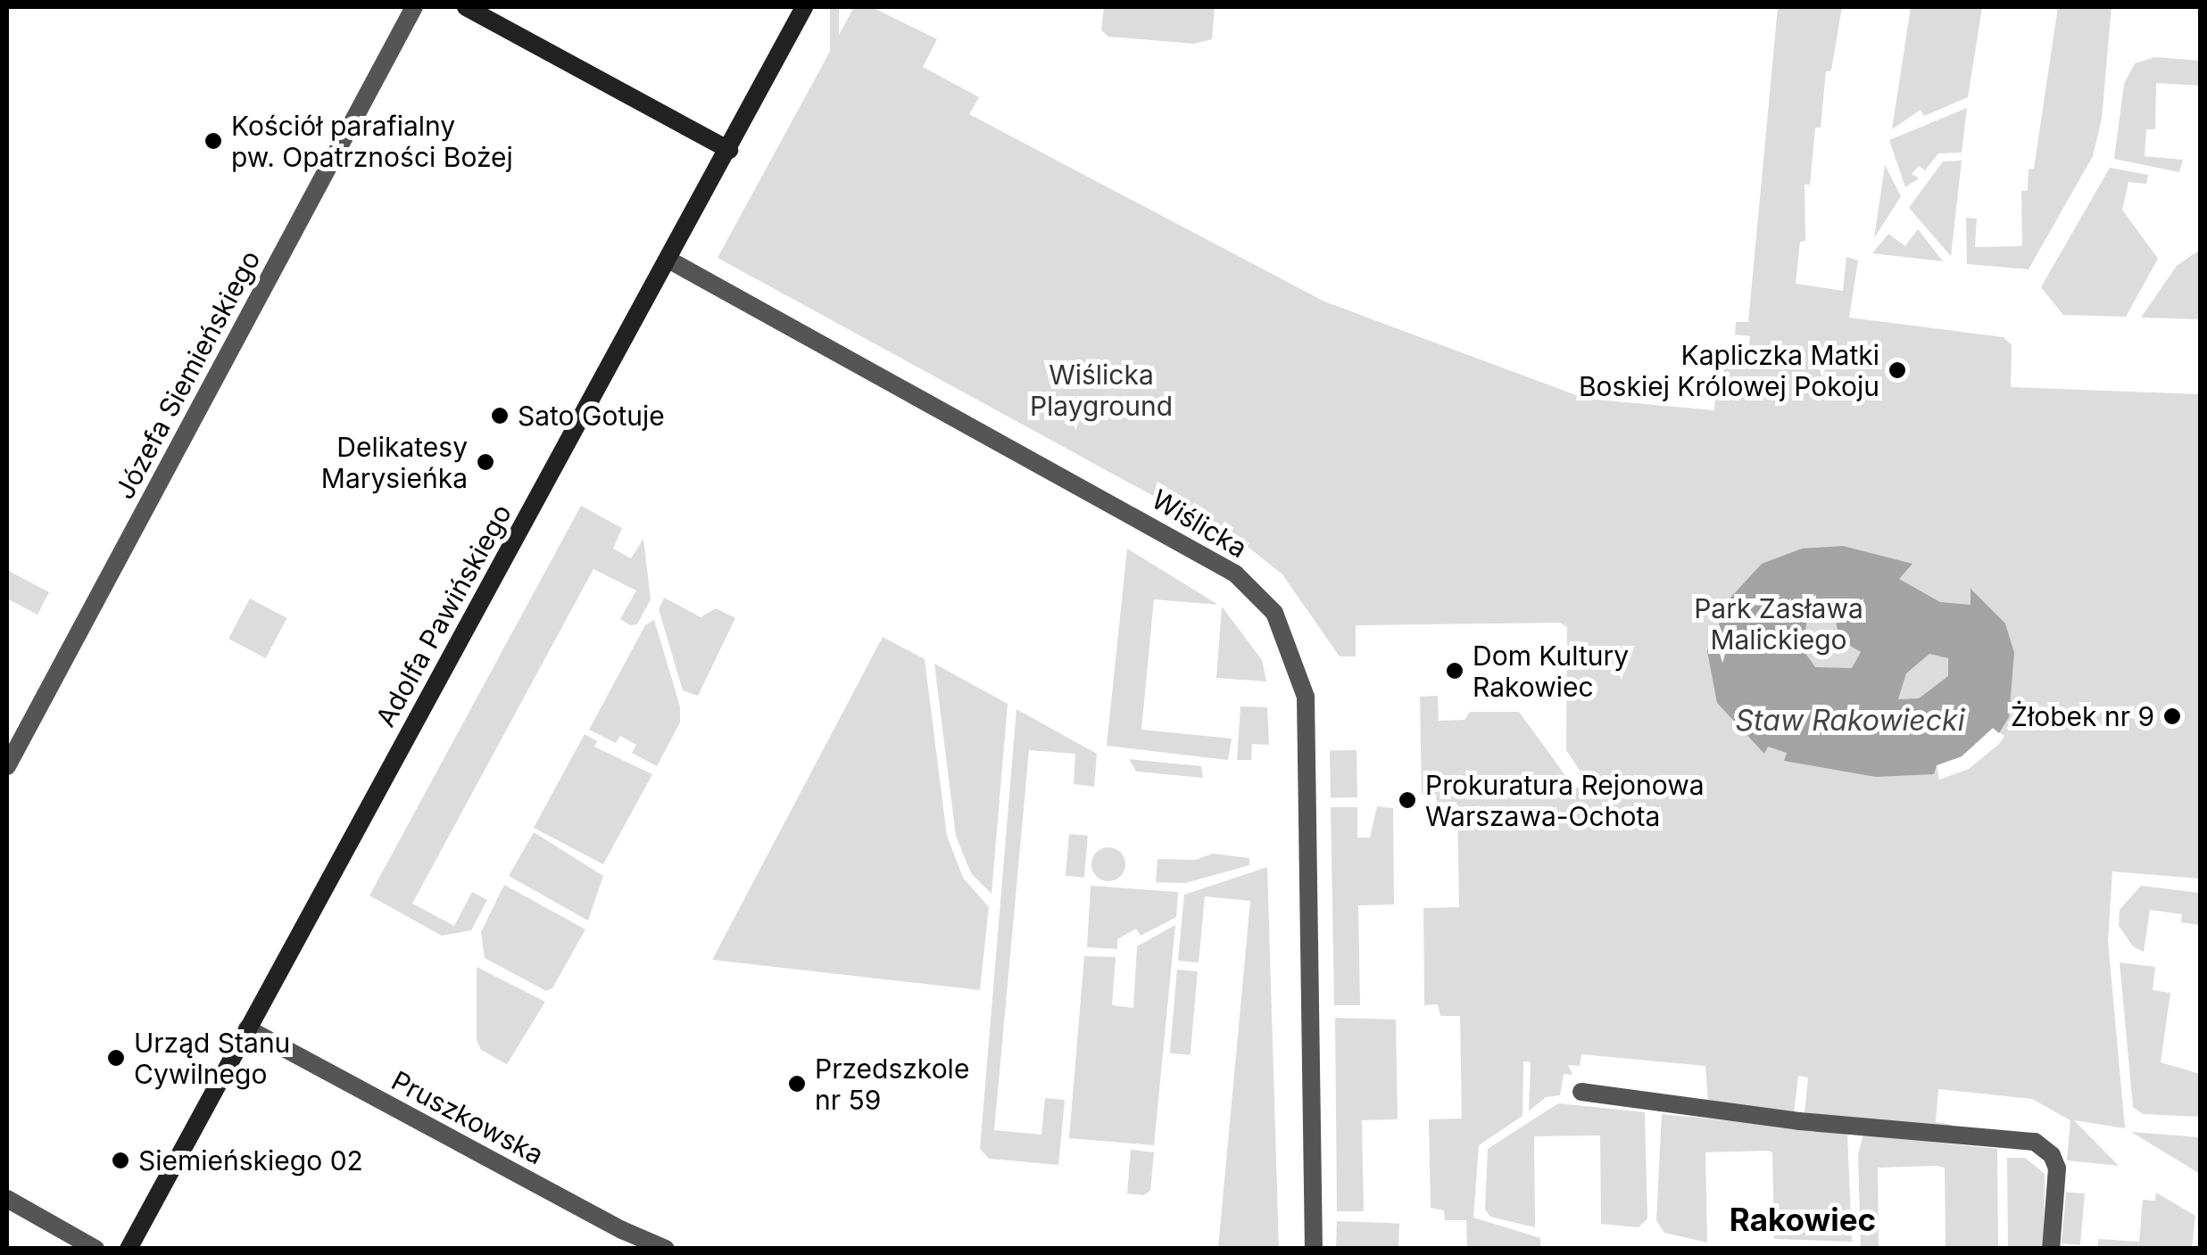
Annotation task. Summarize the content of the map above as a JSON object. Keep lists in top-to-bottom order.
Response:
{
  "streets": {
    "street": [
      "Józefa Siemieńskiego",
      "Wiślicka",
      "Adolfa Pawińskiego",
      "Pruszkowska"
    ]
  },
  "crossings": [
    ["Wiślicka", "Adolfa Pawińskiego"],
    ["Adolfa Pawińskiego", "Pruszkowska"]
  ],
  "districts": ["Rakowiec"],
  "water": ["Staw Rakowiecki"],
  "parks": ["Wiślicka Playground", "Park Zasława Malickiego"],
  "places": [
    "Kościół parafialny pw. Opatrzności Bożej",
    "Kapliczka Matki Boskiej Królowej Pokoju",
    "Sato Gotuje",
    "Delikatesy Marysieńka",
    "Dom Kultury Rakowiec",
    "Żłobek nr 9",
    "Prokuratura Rejonowa Warszawa-Ochota",
    "Urząd Stanu Cywilnego",
    "Przedszkole nr 59",
    "Siemieńskiego 02"
  ]
}
